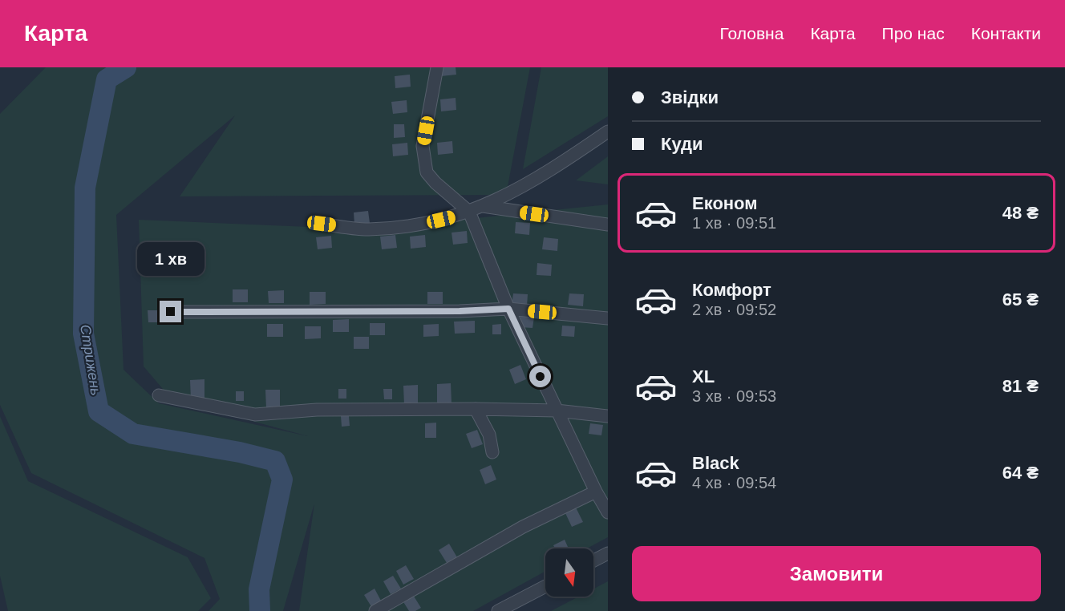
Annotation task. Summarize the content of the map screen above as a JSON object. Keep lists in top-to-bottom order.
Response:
{
  "water": ["Стрижень"],
  "north": "bottom",
  "page": {
    "header": "Карта",
    "nav": [
      "Головна",
      "Карта",
      "Про нас",
      "Контакти"
    ],
    "banner": ["Звідки", "Куди"],
    "list": [
      {
        "name": "Економ",
        "note": "1 хв · 09:51",
        "value": "48 ₴"
      },
      {
        "name": "Комфорт",
        "note": "2 хв · 09:52",
        "value": "65 ₴"
      },
      {
        "name": "XL",
        "note": "3 хв · 09:53",
        "value": "81 ₴"
      },
      {
        "name": "Black",
        "note": "4 хв · 09:54",
        "value": "64 ₴"
      }
    ],
    "bubble": "1 хв",
    "buttons": "Замовити"
  }
}
